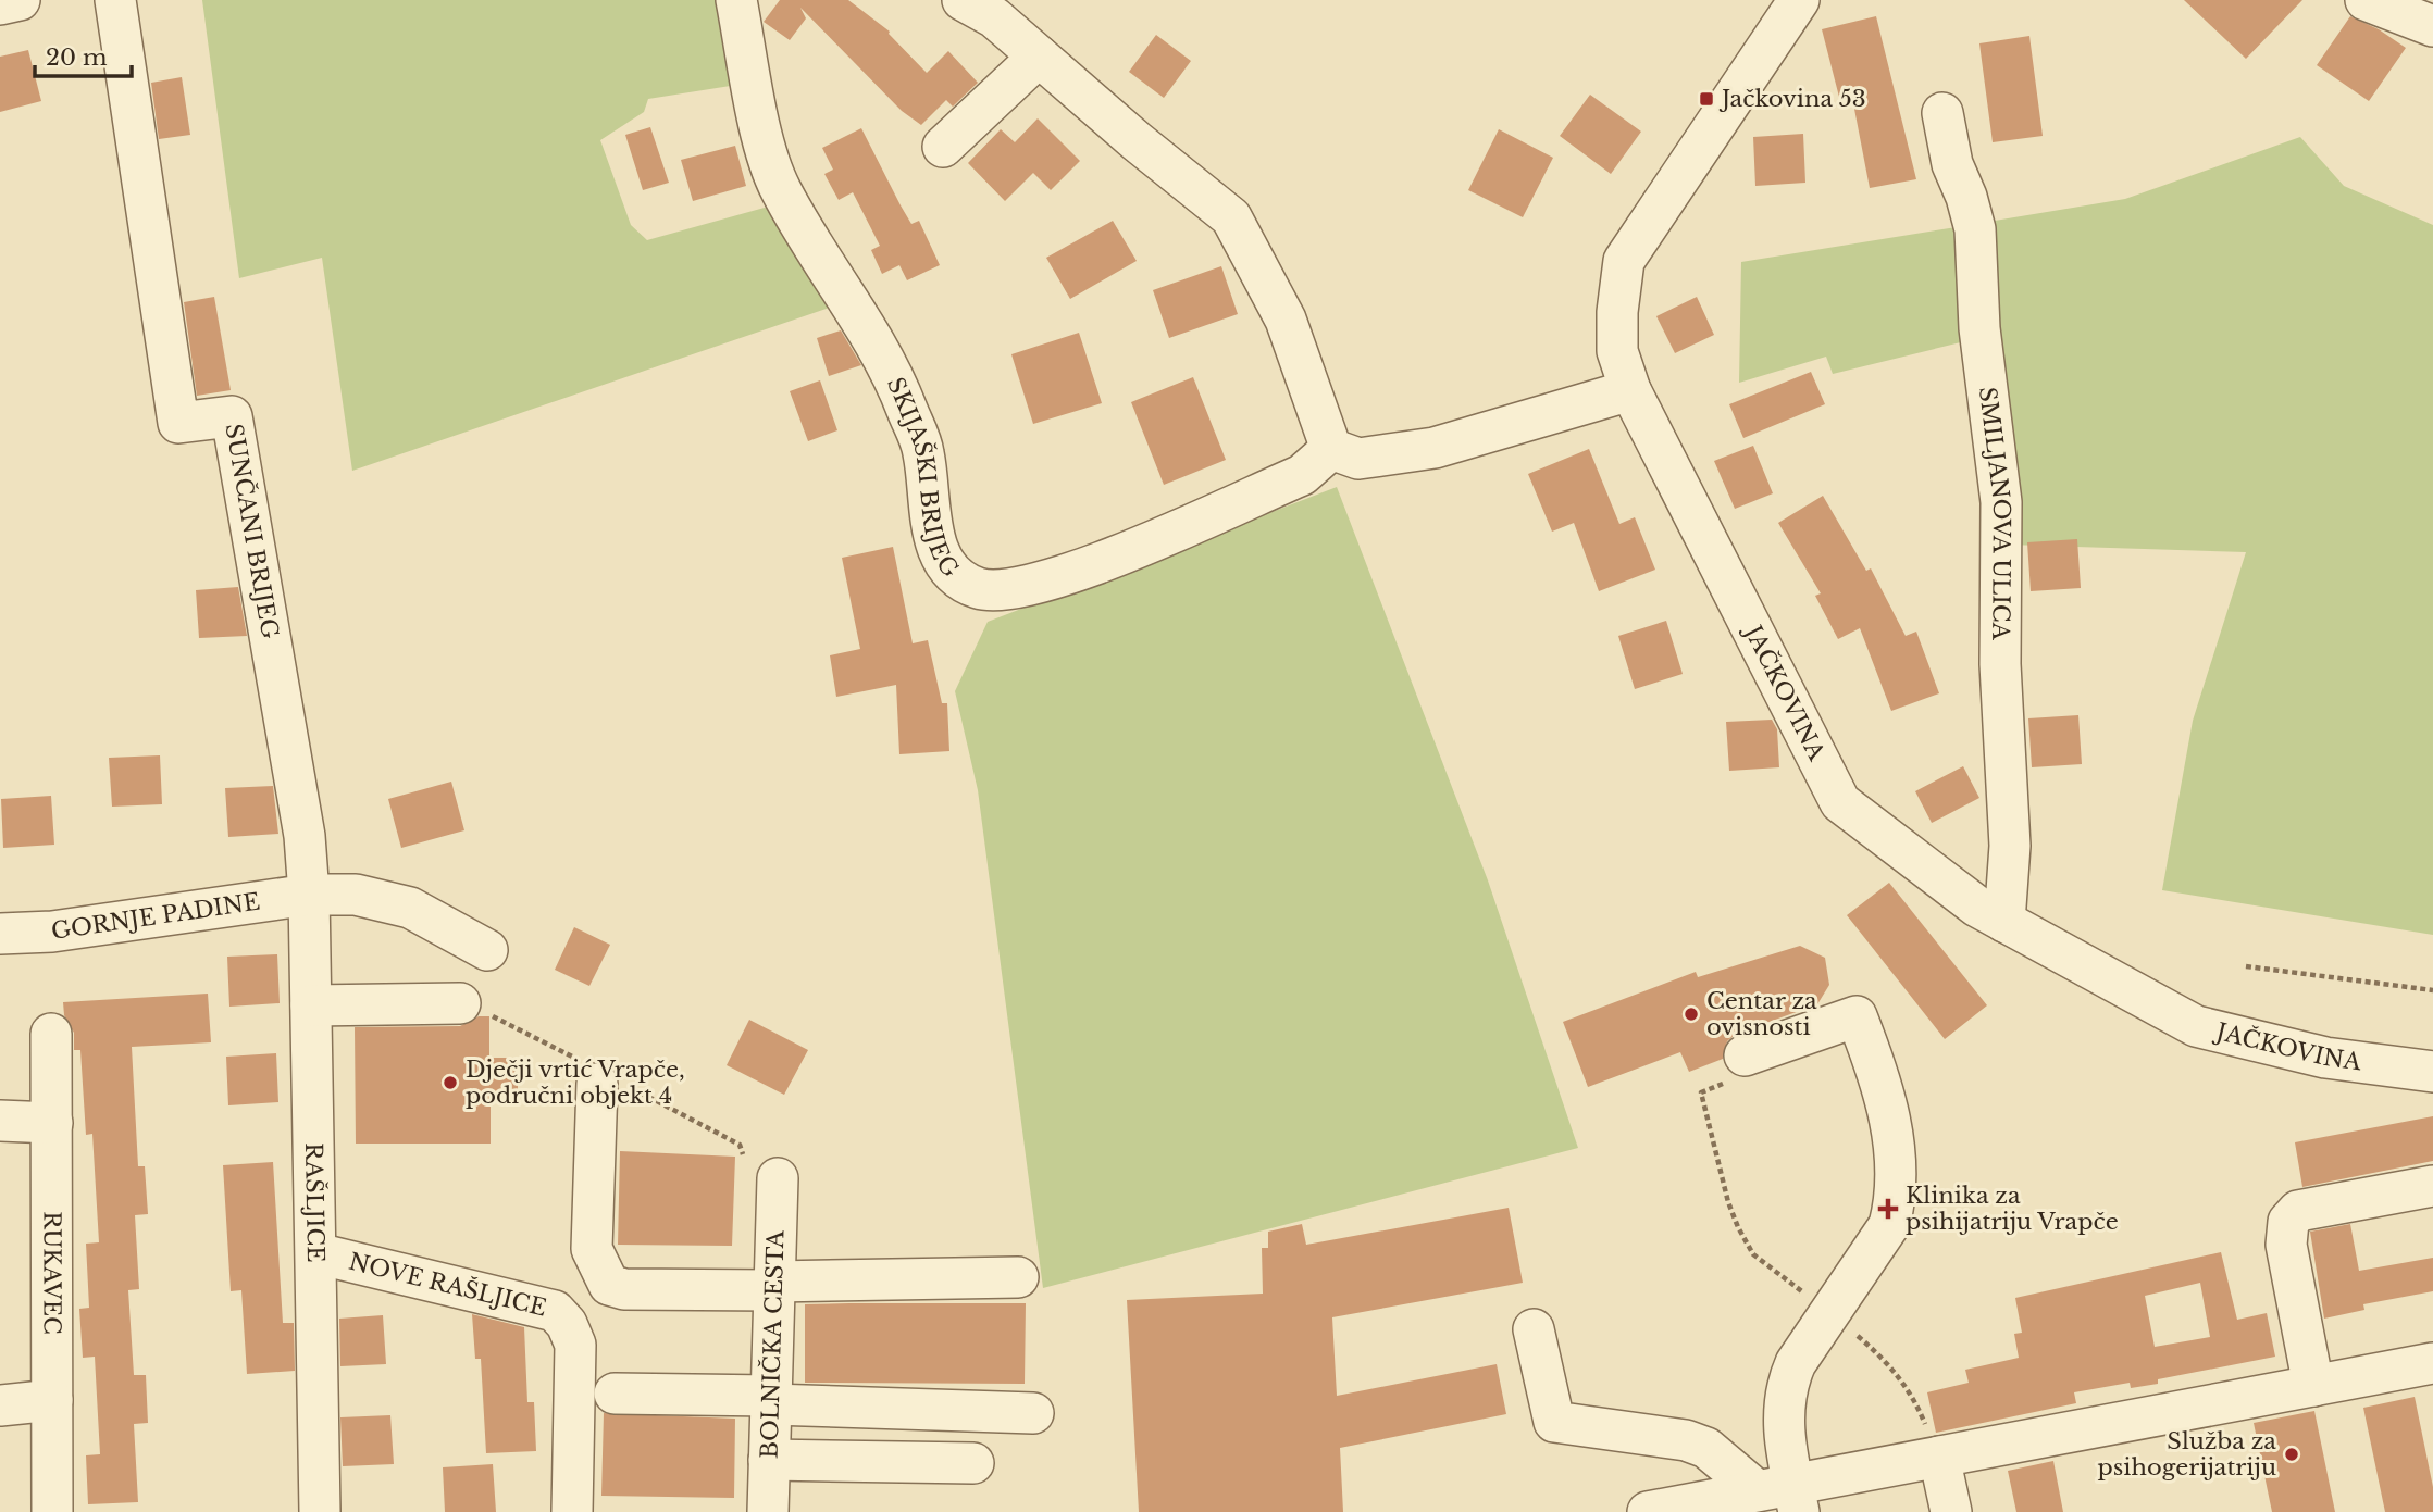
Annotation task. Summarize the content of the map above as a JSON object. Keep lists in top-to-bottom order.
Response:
{
  "streets": {
    "street": [
      "SKIJAŠKI BRIJEG",
      "SMILJANOVA ULICA",
      "SUNČANI BRIJEG",
      "JAČKOVINA",
      "GORNJE PADINE",
      "RAŠLJICE",
      "RUKAVEC",
      "NOVE RAŠLJICE",
      "BOLNIČKA CESTA"
    ]
  },
  "crossings": [
    ["SMILJANOVA ULICA", "JAČKOVINA"],
    ["SUNČANI BRIJEG", "GORNJE PADINE"],
    ["SUNČANI BRIJEG", "RAŠLJICE"],
    ["GORNJE PADINE", "RAŠLJICE"],
    ["RAŠLJICE", "NOVE RAŠLJICE"]
  ],
  "places": {
    "transit": ["Jačkovina 53"],
    "other": ["Centar za ovisnosti", "Dječji vrtić Vrapče, područni objekt 4", "Služba za psihogerijatriju"],
    "health": ["Klinika za psihijatriju Vrapče"]
  },
  "scale_bar": "20 m"
}
